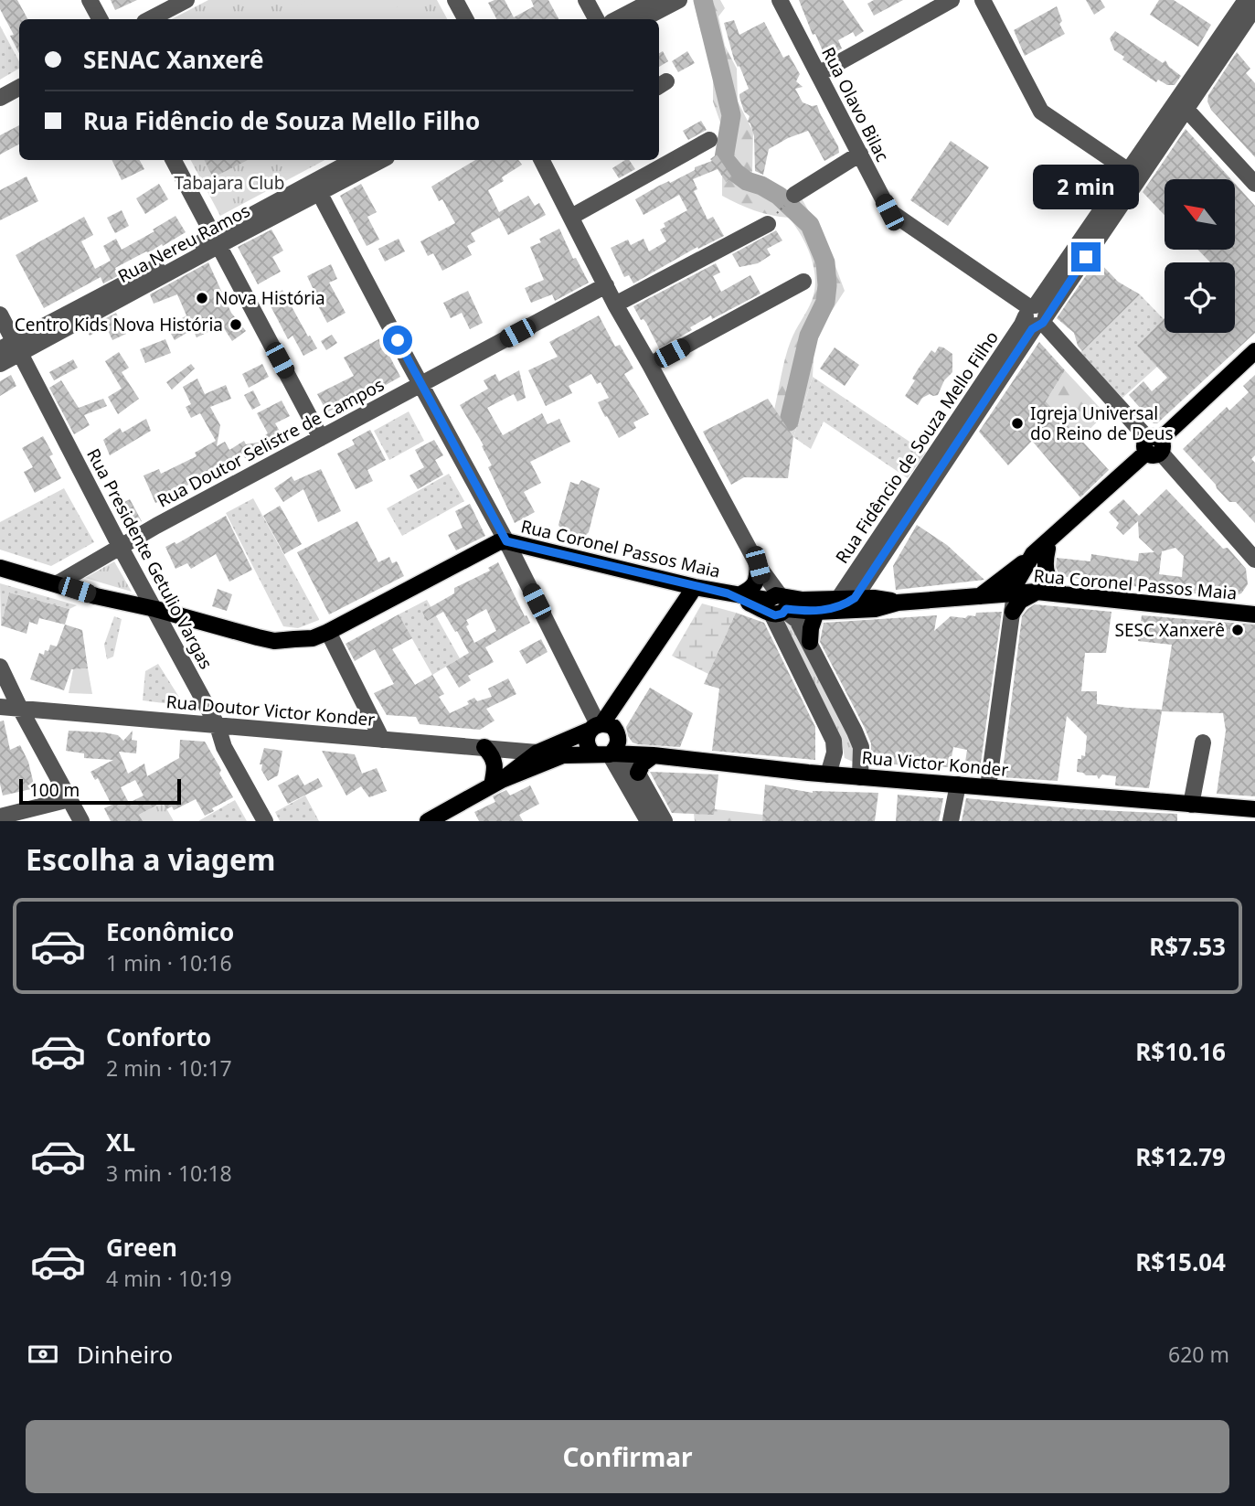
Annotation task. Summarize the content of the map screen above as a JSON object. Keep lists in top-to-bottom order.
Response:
{
  "streets": {
    "main road": ["Rua Coronel Passos Maia", "Rua Victor Konder"],
    "street": [
      "Rua Olavo Bilac",
      "Rua Nereu Ramos",
      "Rua Doutor Selistre de Campos",
      "Rua Fidêncio de Souza Mello Filho",
      "Rua Presidente Getulio Vargas",
      "Rua Doutor Victor Konder"
    ]
  },
  "crossings": [
    ["Rua Olavo Bilac", "Rua Fidêncio de Souza Mello Filho"],
    ["Rua Nereu Ramos", "Rua Presidente Getulio Vargas"],
    ["Rua Doutor Selistre de Campos", "Rua Coronel Passos Maia"],
    ["Rua Doutor Selistre de Campos", "Rua Presidente Getulio Vargas"],
    ["Rua Fidêncio de Souza Mello Filho", "Rua Coronel Passos Maia"],
    ["Rua Coronel Passos Maia", "Rua Presidente Getulio Vargas"],
    ["Rua Presidente Getulio Vargas", "Rua Doutor Victor Konder"]
  ],
  "parks": ["Tabajara Club"],
  "places": [
    "Nova História",
    "Centro Kids Nova História",
    "Igreja Universal do Reino de Deus",
    "SESC Xanxerê"
  ],
  "scale_bar": "100 m",
  "north": "top left",
  "page": {
    "banner": ["SENAC Xanxerê", "Rua Fidêncio de Souza Mello Filho"],
    "bubble": "2 min",
    "scale": "100 m",
    "heading": "Escolha a viagem",
    "list": [
      {
        "name": "Econômico",
        "note": "1 min · 10:16",
        "value": "R$7.53"
      },
      {
        "name": "Conforto",
        "note": "2 min · 10:17",
        "value": "R$10.16"
      },
      {
        "name": "XL",
        "note": "3 min · 10:18",
        "value": "R$12.79"
      },
      {
        "name": "Green",
        "note": "4 min · 10:19",
        "value": "R$15.04"
      }
    ],
    "pay": ["Dinheiro", "620 m"],
    "buttons": "Confirmar"
  }
}
